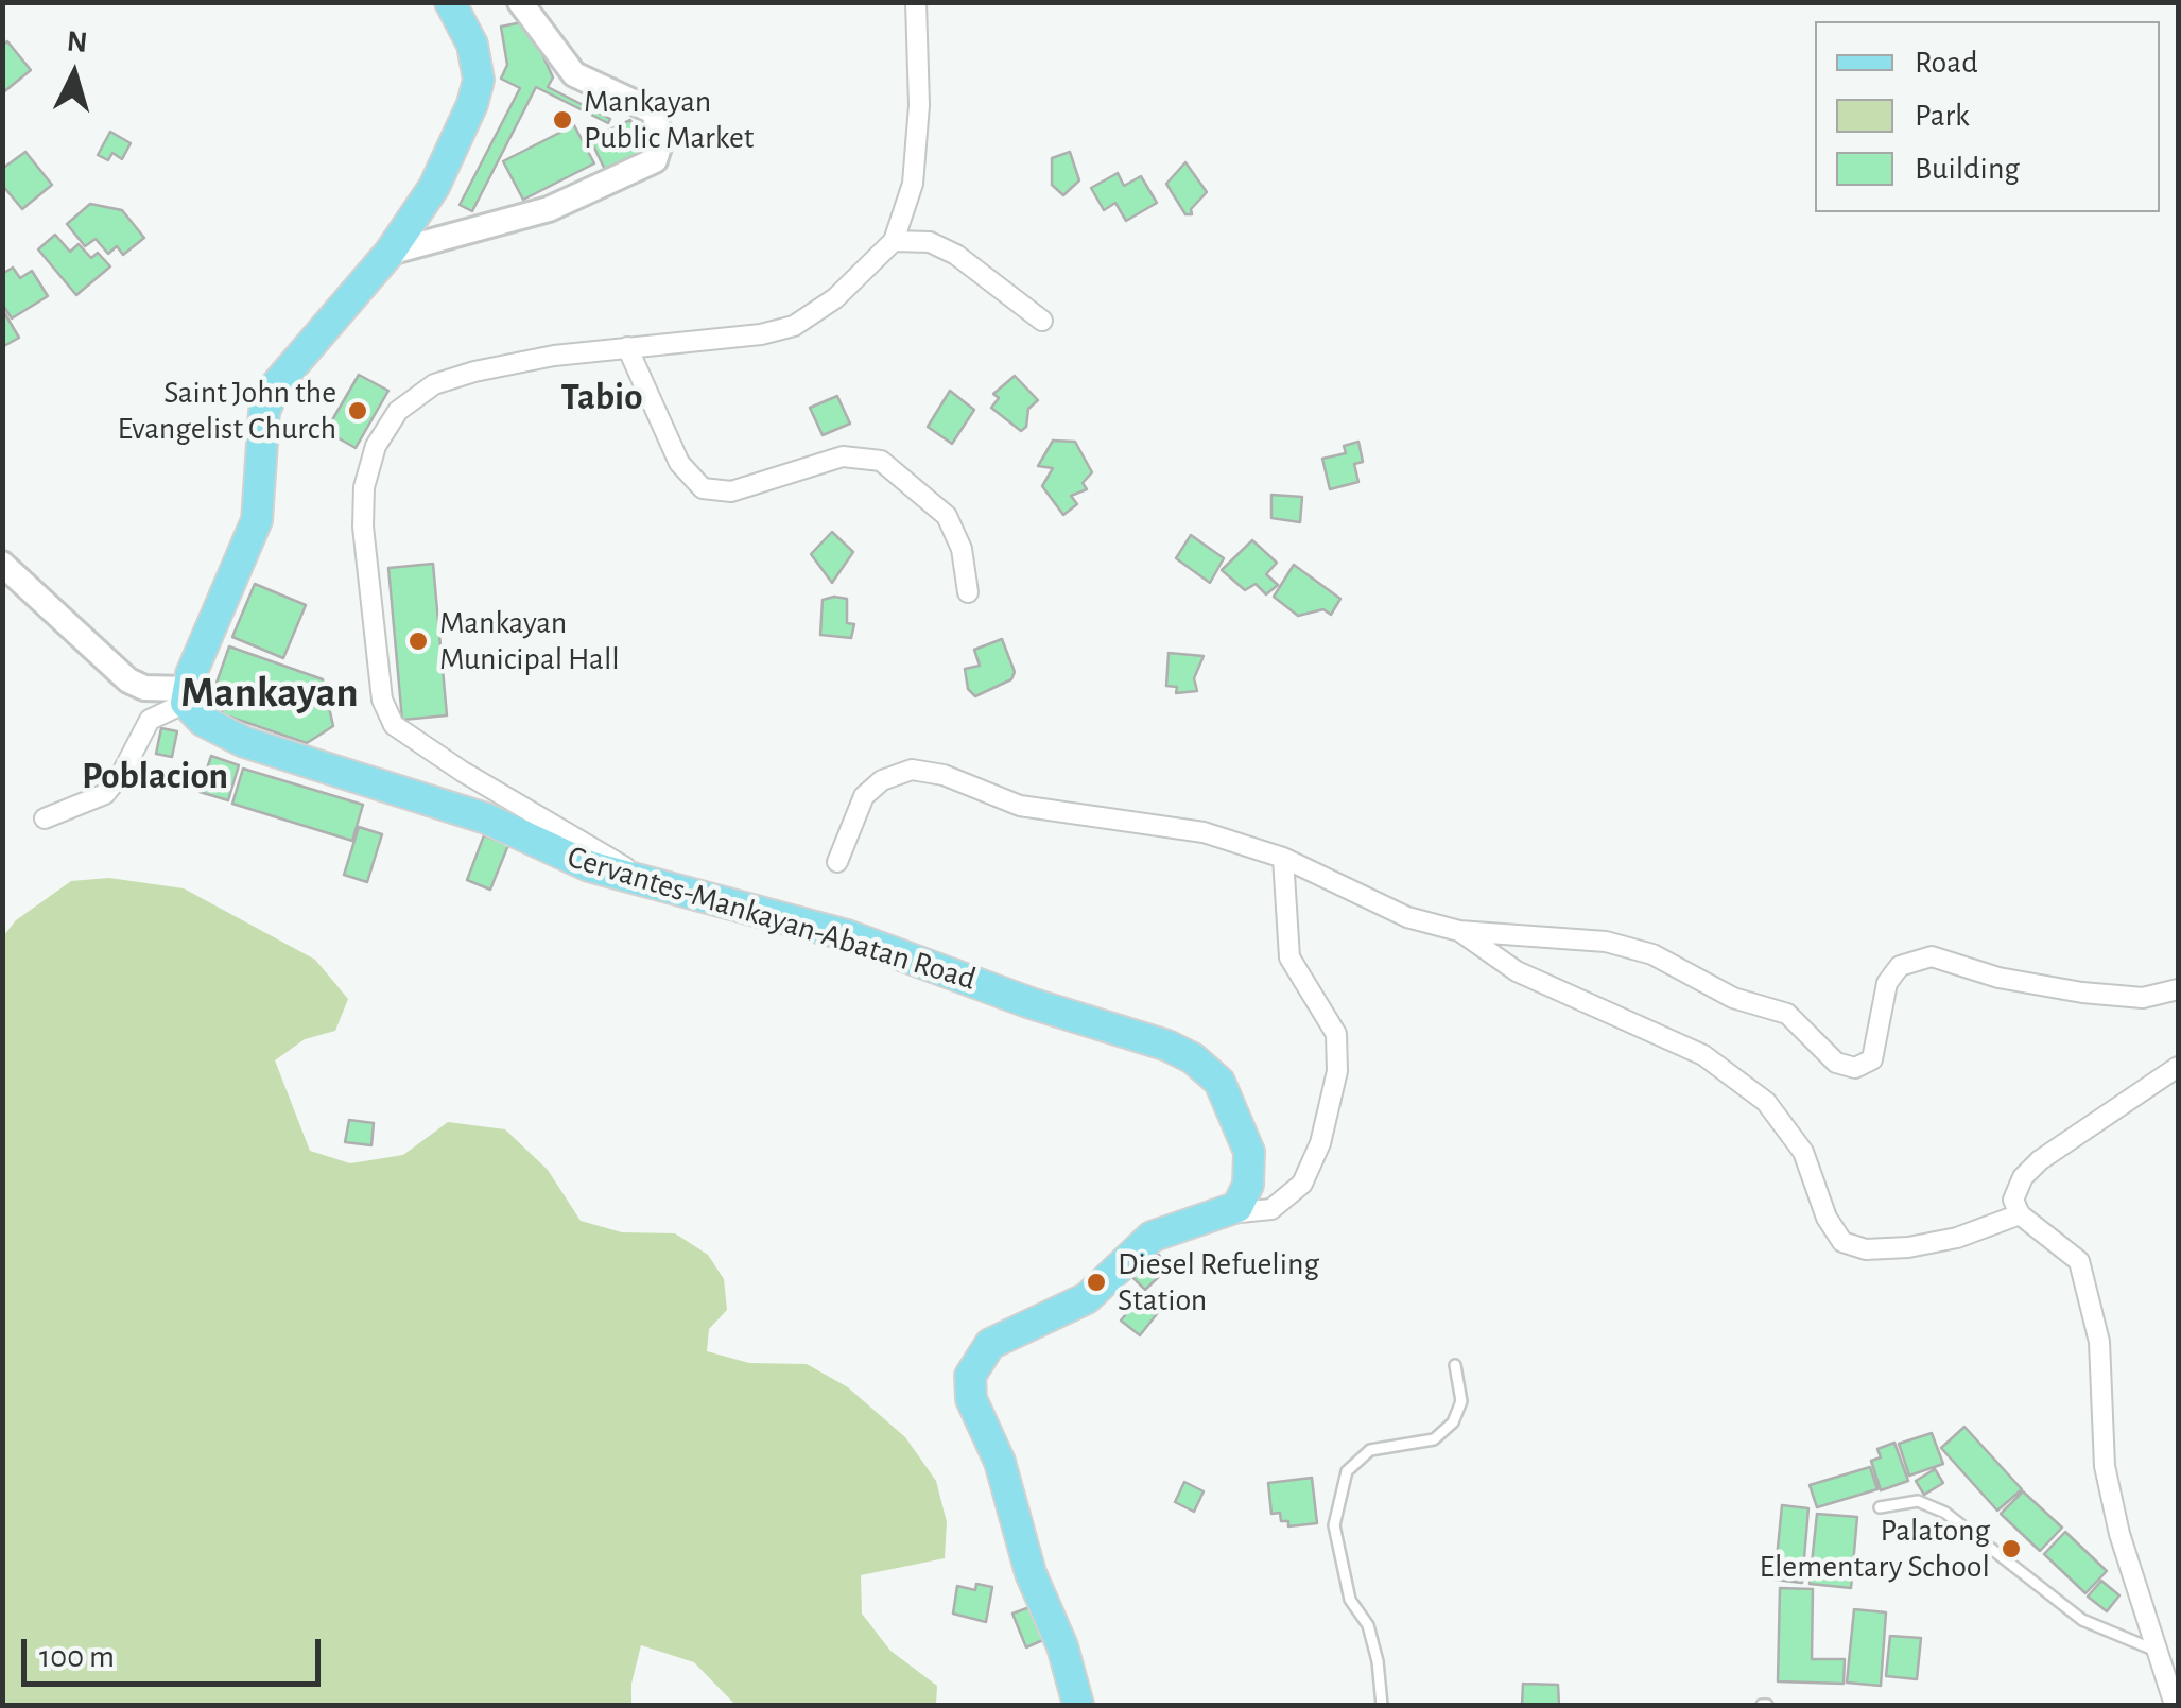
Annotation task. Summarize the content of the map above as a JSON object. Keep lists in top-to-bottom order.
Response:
{
  "streets": {
    "main road": ["Cervantes-Mankayan-Abatan Road"]
  },
  "districts": ["Tabio", "Mankayan", "Poblacion"],
  "places": [
    "Mankayan Public Market",
    "Saint John the Evangelist Church",
    "Mankayan Municipal Hall",
    "Diesel Refueling Station",
    "Palatong Elementary School"
  ],
  "legend": ["Road", "Park", "Building"],
  "scale_bar": "100 m",
  "north": "top"
}
